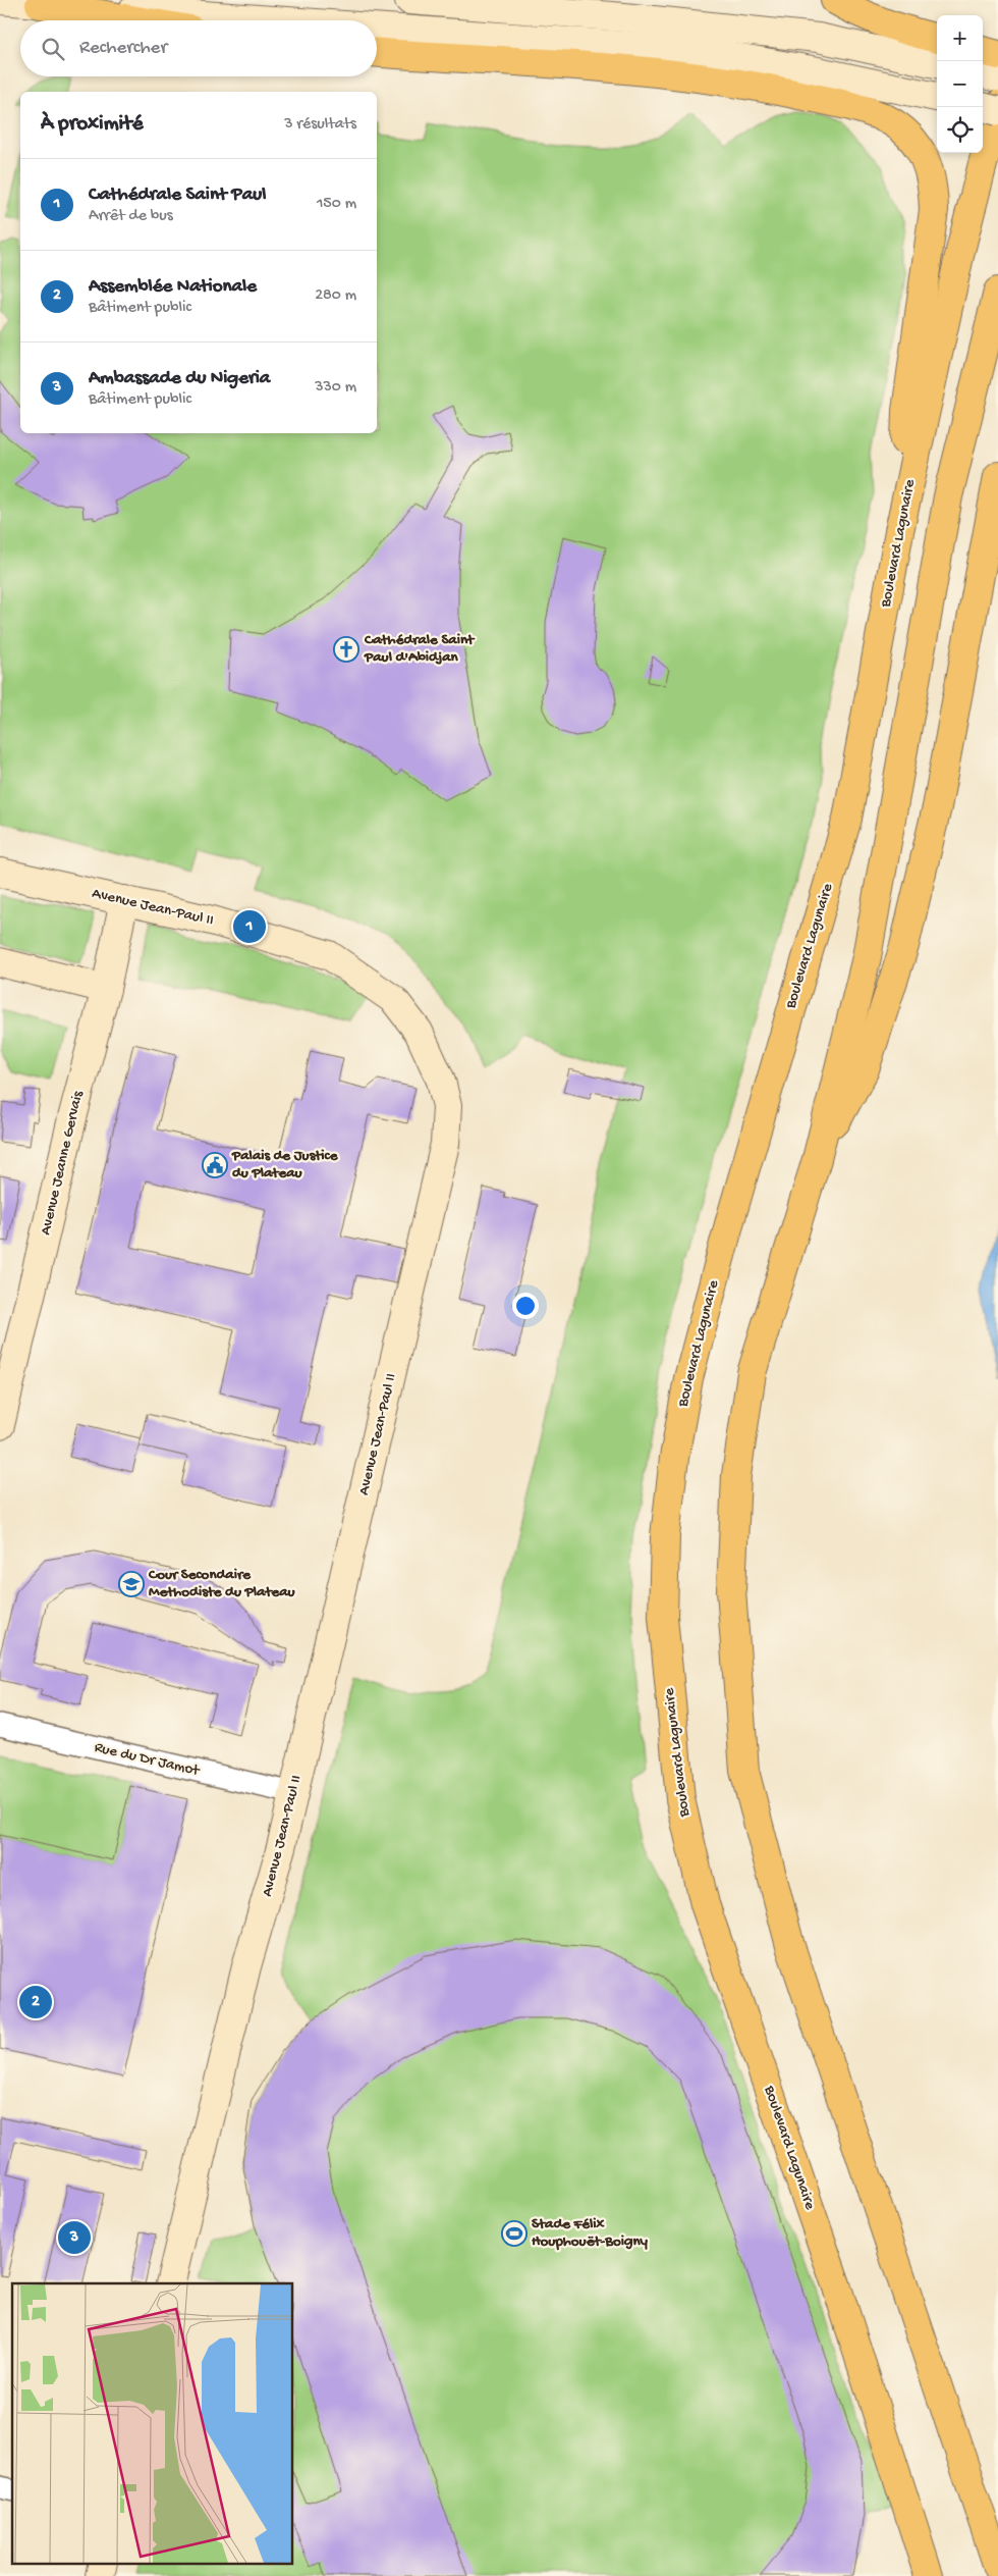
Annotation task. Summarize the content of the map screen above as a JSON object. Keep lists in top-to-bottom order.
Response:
{
  "streets": {
    "highway": ["Boulevard Lagunaire"],
    "main road": ["Avenue Jean-Paul II", "Avenue Jeanne Gervais"],
    "street": ["Rue du Dr Jamot"]
  },
  "crossings": [
    ["Avenue Jean-Paul II", "Avenue Jeanne Gervais"],
    ["Avenue Jean-Paul II", "Rue du Dr Jamot"]
  ],
  "places": {
    "church": ["Cathédrale Saint Paul d'Abidjan"],
    "public building": ["Palais de Justice du Plateau"],
    "school or university": ["Cour Secondaire Methodiste du Plateau"],
    "sports": ["Stade Félix Houphouët-Boigny"]
  },
  "page": {
    "map_buttons": ["+", "−"],
    "search": "Rechercher",
    "heading": ["À proximité", "3 résultats"],
    "list": [
      {
        "mark": "1",
        "name": "Cathédrale Saint Paul",
        "note": "Arrêt de bus",
        "value": "150 m"
      },
      {
        "mark": "2",
        "name": "Assemblée Nationale",
        "note": "Bâtiment public",
        "value": "280 m"
      },
      {
        "mark": "3",
        "name": "Ambassade du Nigeria",
        "note": "Bâtiment public",
        "value": "330 m"
      }
    ],
    "pins": ["1", "2", "3"]
  }
}
